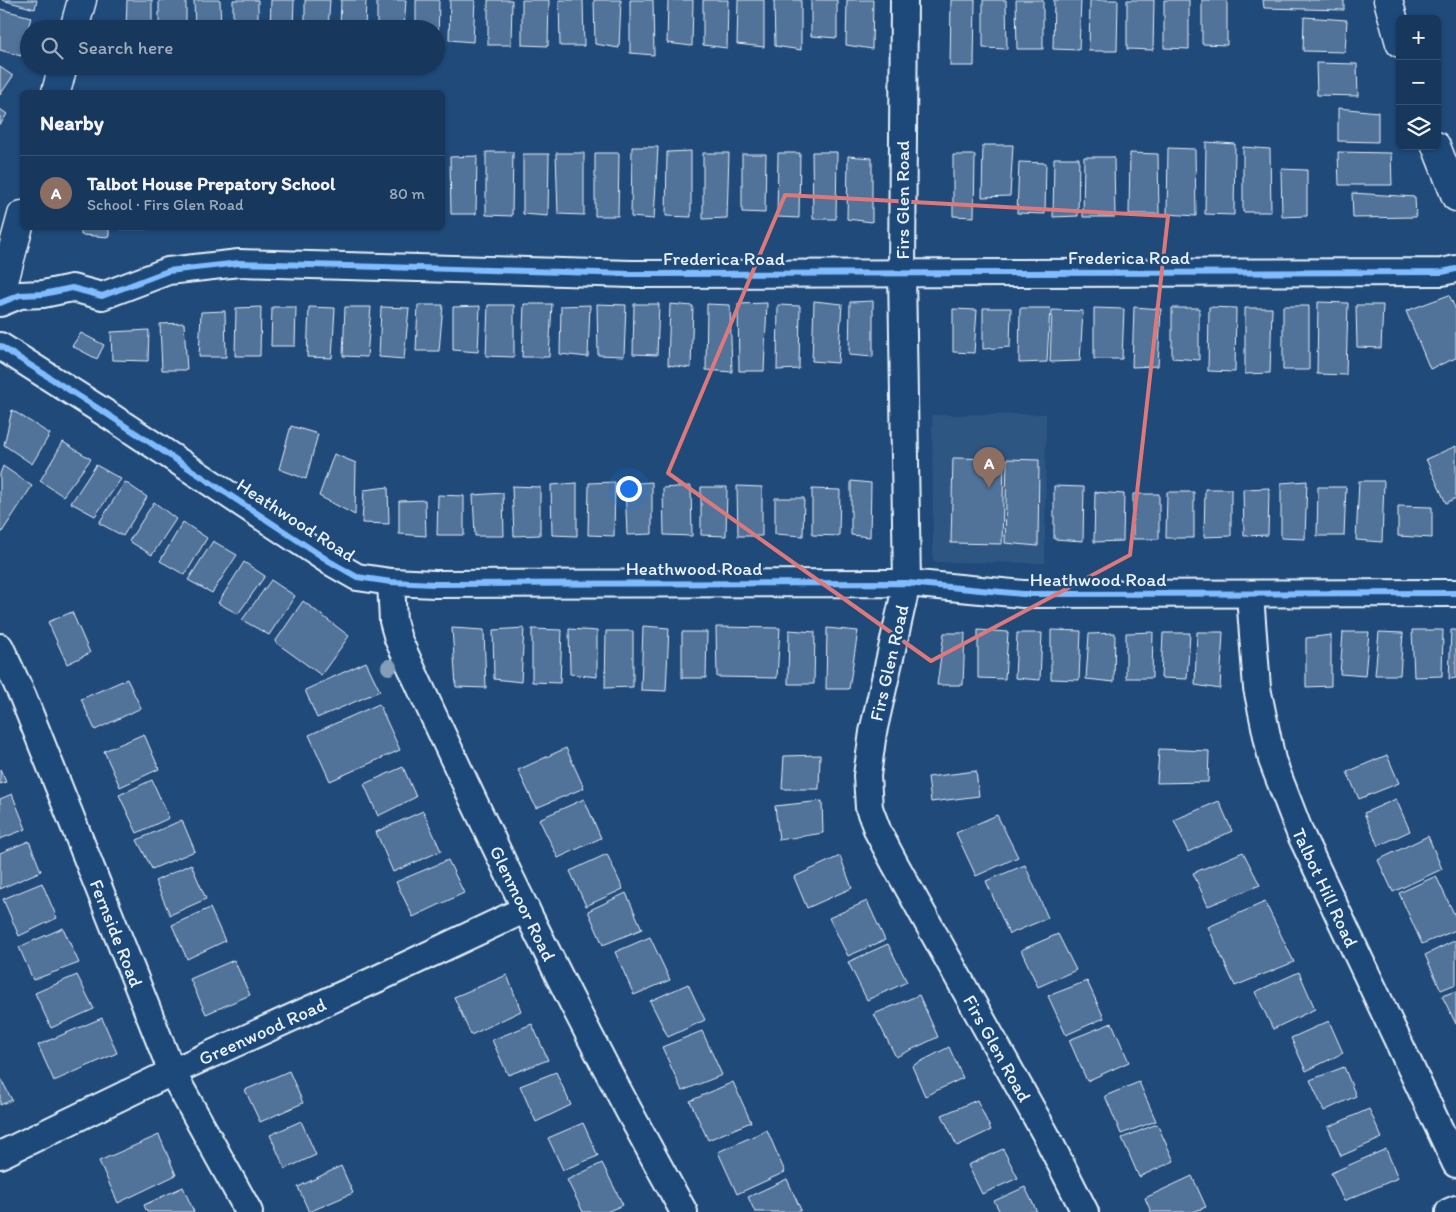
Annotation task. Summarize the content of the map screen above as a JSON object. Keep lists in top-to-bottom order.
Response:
{
  "streets": {
    "street": [
      "Firs Glen Road",
      "Frederica Road",
      "Heathwood Road",
      "Talbot Hill Road",
      "Glenmoor Road",
      "Fernside Road",
      "Greenwood Road"
    ]
  },
  "crossings": [
    ["Firs Glen Road", "Frederica Road"],
    ["Firs Glen Road", "Heathwood Road"],
    ["Heathwood Road", "Talbot Hill Road"],
    ["Heathwood Road", "Glenmoor Road"],
    ["Glenmoor Road", "Greenwood Road"],
    ["Fernside Road", "Greenwood Road"]
  ],
  "page": {
    "map_buttons": ["+", "−"],
    "search": "Search here",
    "heading": "Nearby",
    "list": [
      {
        "mark": "A",
        "name": "Talbot House Prepatory School",
        "note": "School · Firs Glen Road",
        "value": "80 m"
      }
    ],
    "pins": "A"
  }
}
